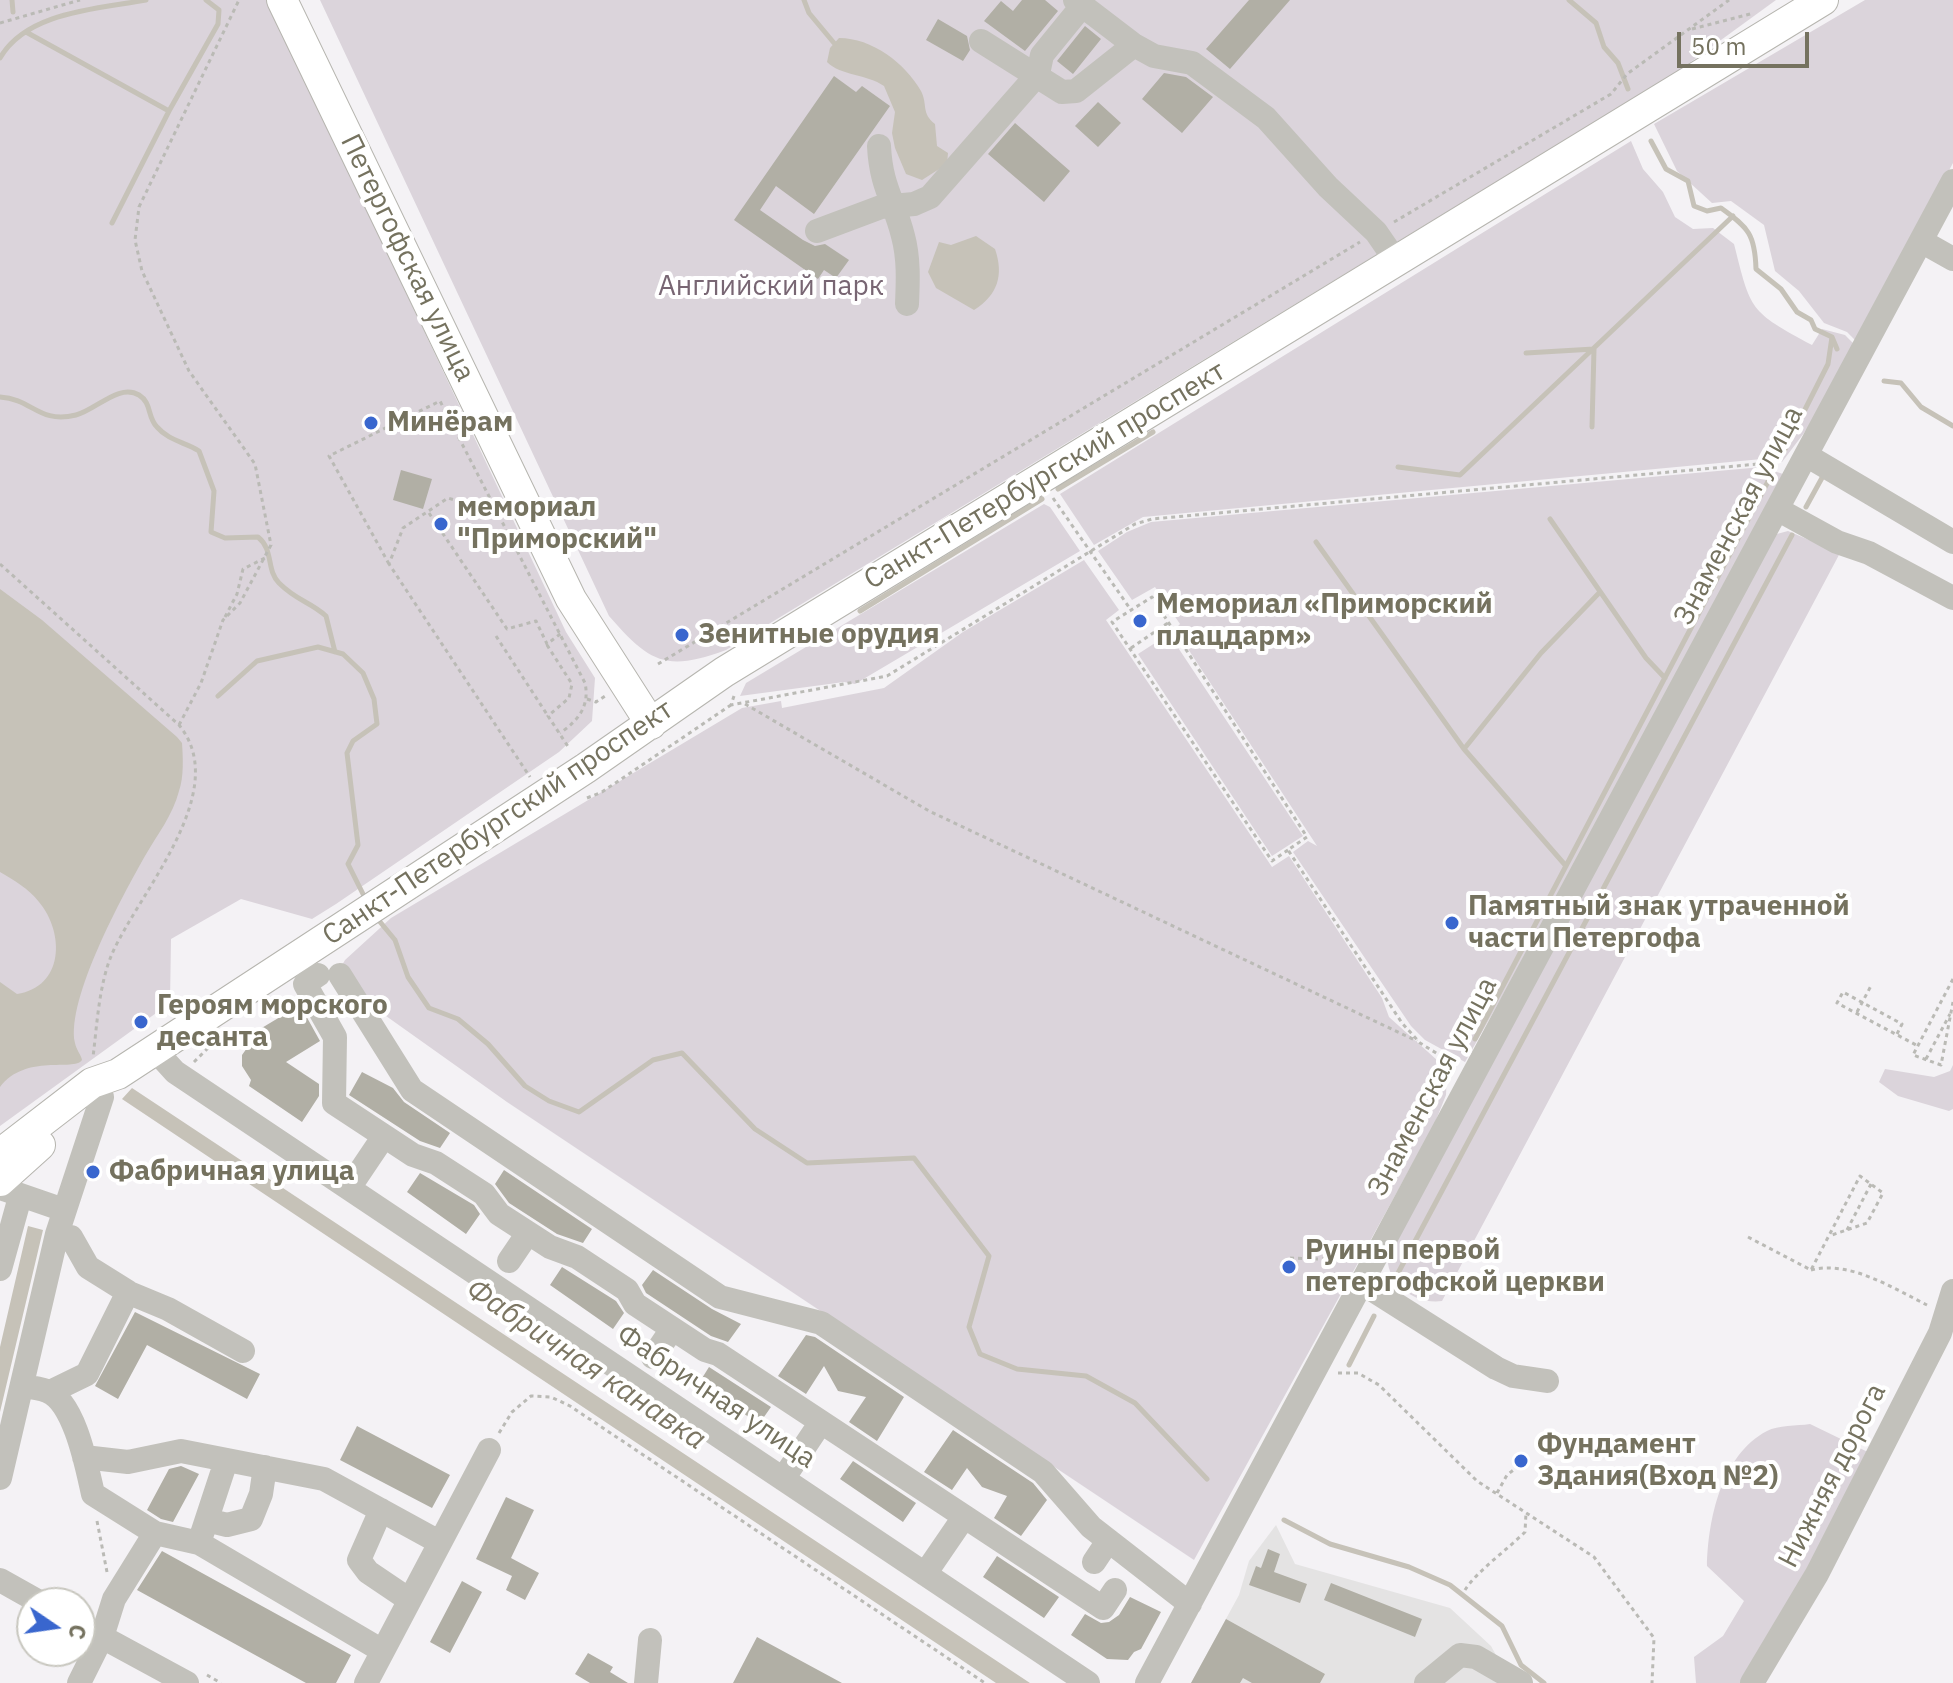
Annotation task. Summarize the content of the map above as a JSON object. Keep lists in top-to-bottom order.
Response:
{
  "streets": {
    "main road": ["Петергофская улица", "Санкт-Петербургский проспект"],
    "street": ["Знаменская улица", "Фабричная улица", "Нижняя дорога"]
  },
  "crossings": [
    ["Петергофская улица", "Санкт-Петербургский проспект"],
    ["Санкт-Петербургский проспект", "Фабричная улица"]
  ],
  "water": ["Фабричная канавка"],
  "parks": ["Английский парк"],
  "places": [
    "Минёрам",
    "мемориал \"Приморский\"",
    "Мемориал «Приморский плацдарм»",
    "Зенитные орудия",
    "Памятный знак утраченной части Петергофа",
    "Героям морского десанта",
    "Фабричная улица",
    "Руины первой петергофской церкви",
    "Фундамент Здания(Вход №2)"
  ],
  "scale_bar": "50 m",
  "north": "right"
}
